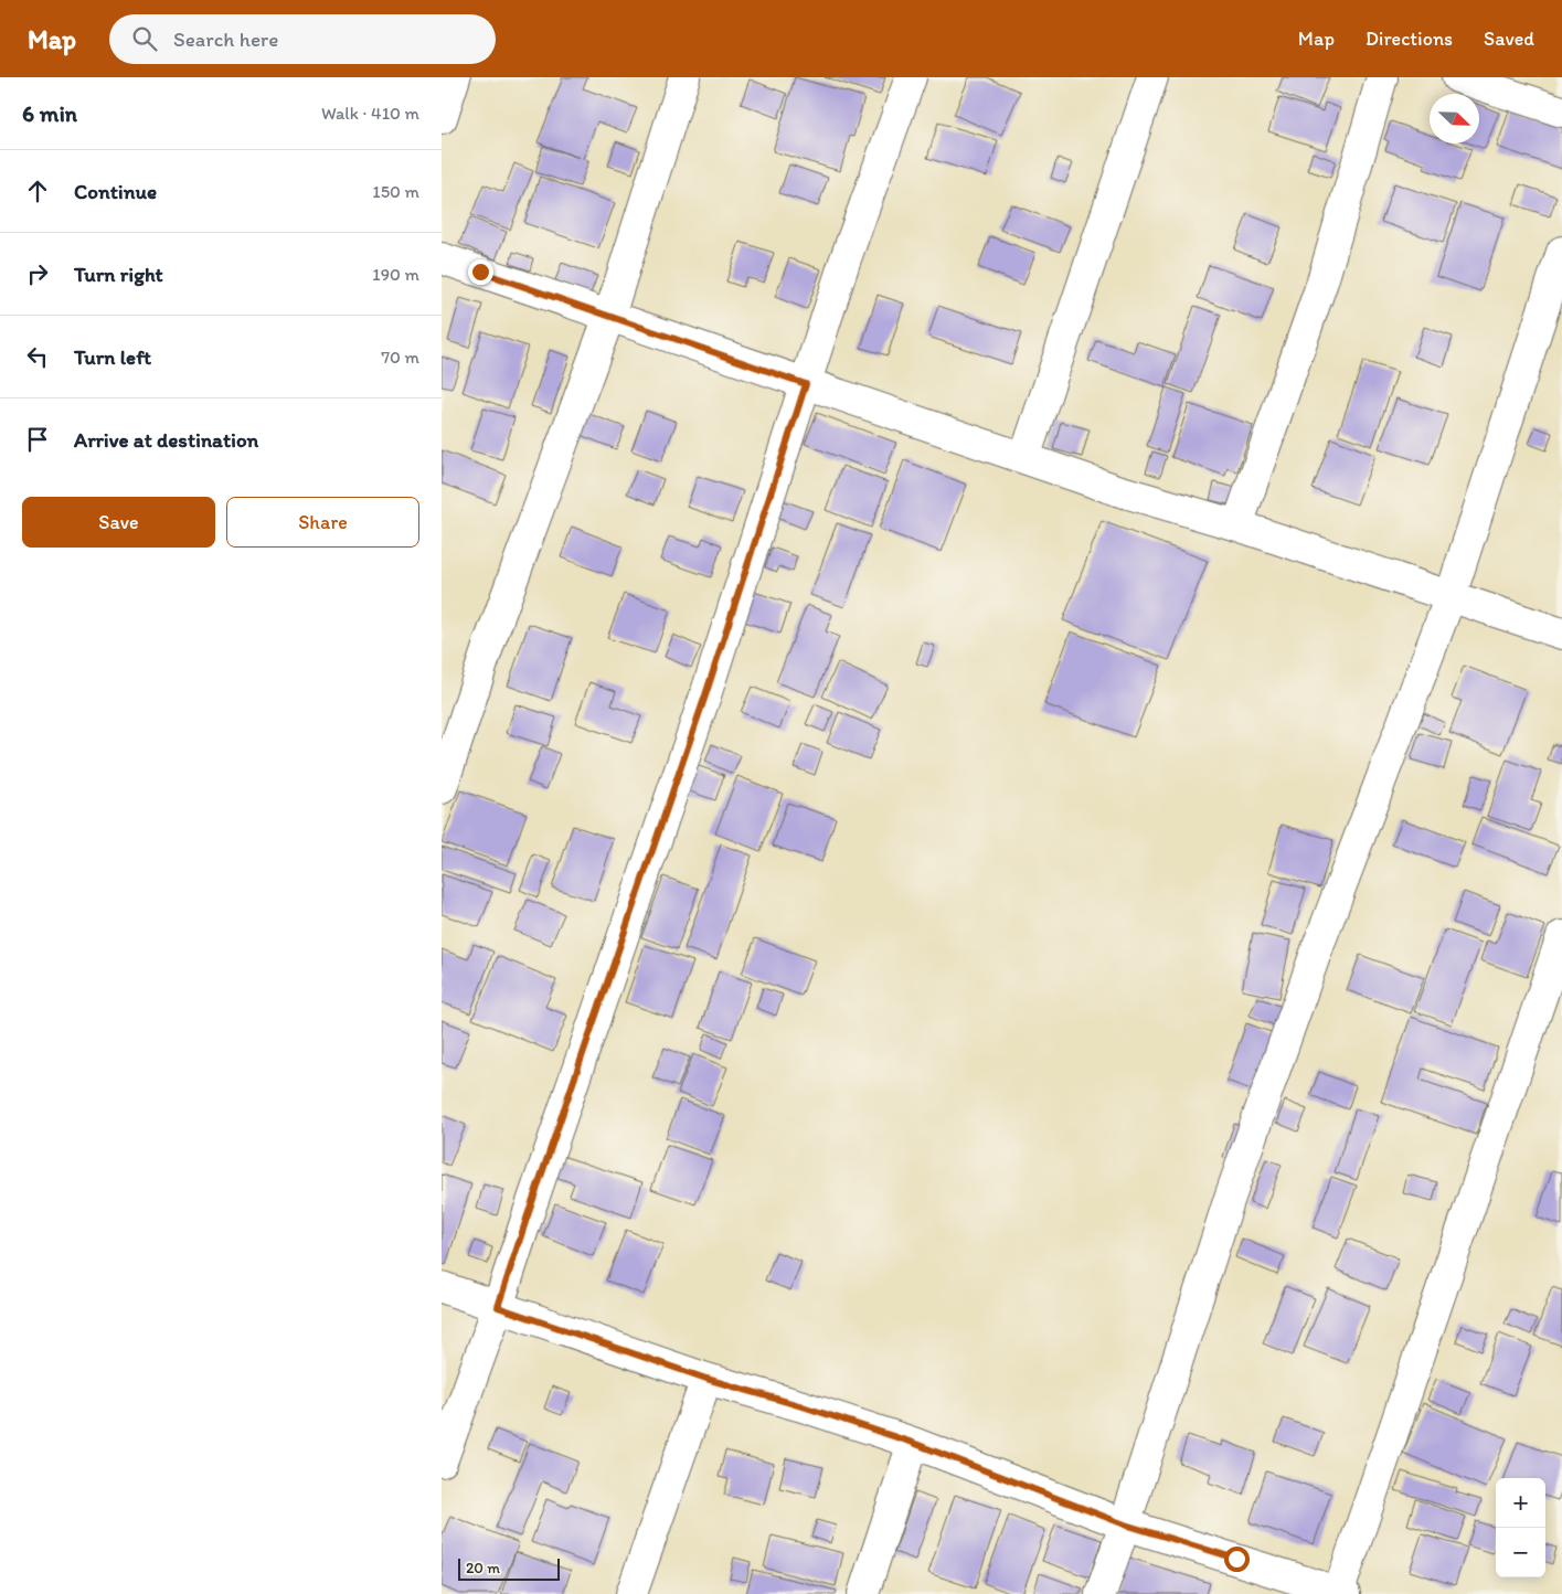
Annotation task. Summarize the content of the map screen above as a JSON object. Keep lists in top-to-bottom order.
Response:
{
  "scale_bar": "20 m",
  "north": "bottom right",
  "page": {
    "header": "Map",
    "search": "Search here",
    "nav": ["Map", "Directions", "Saved"],
    "heading": ["6 min", "Walk · 410 m"],
    "list": [
      ["Continue", "150 m"],
      ["Turn right", "190 m"],
      ["Turn left", "70 m"],
      "Arrive at destination"
    ],
    "buttons": ["Save", "Share"],
    "map_buttons": ["+", "−"],
    "scale": "20 m"
  }
}
